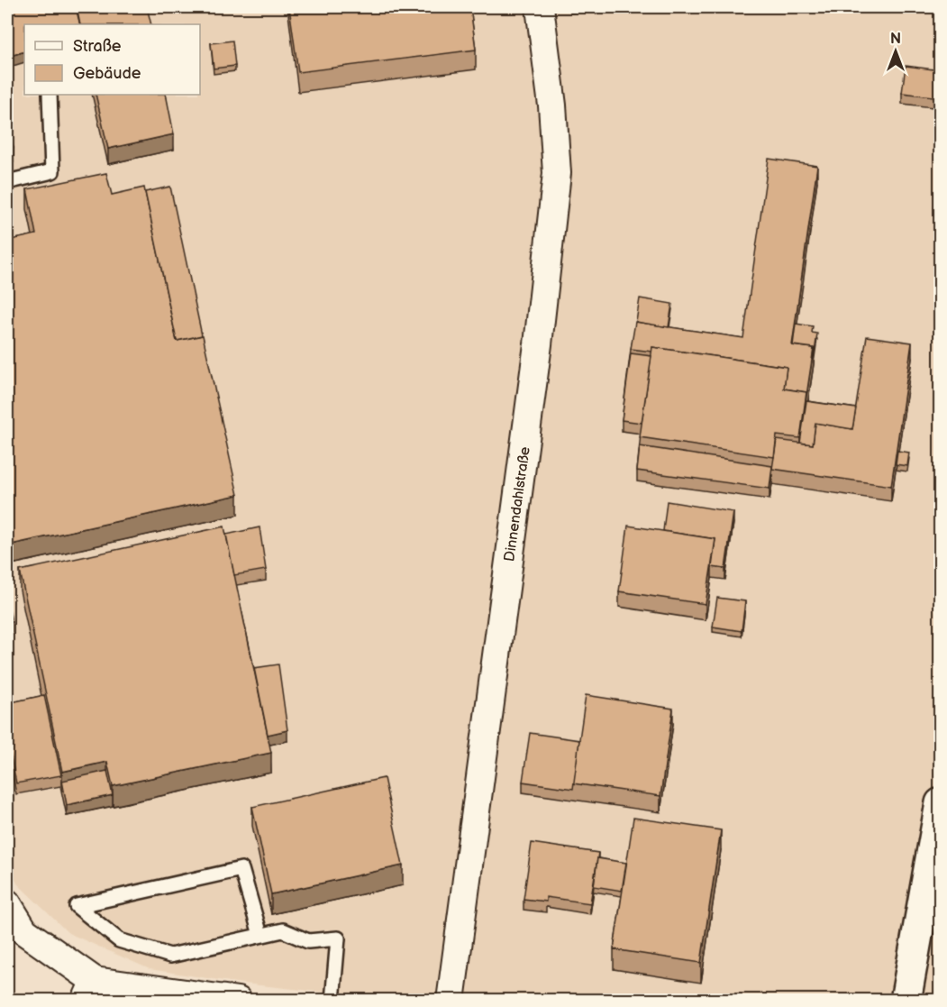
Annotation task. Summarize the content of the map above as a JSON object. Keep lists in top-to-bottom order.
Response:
{
  "streets": {
    "street": ["Dinnendahlstraße"]
  },
  "legend": ["Straße", "Gebäude"],
  "north": "top"
}
